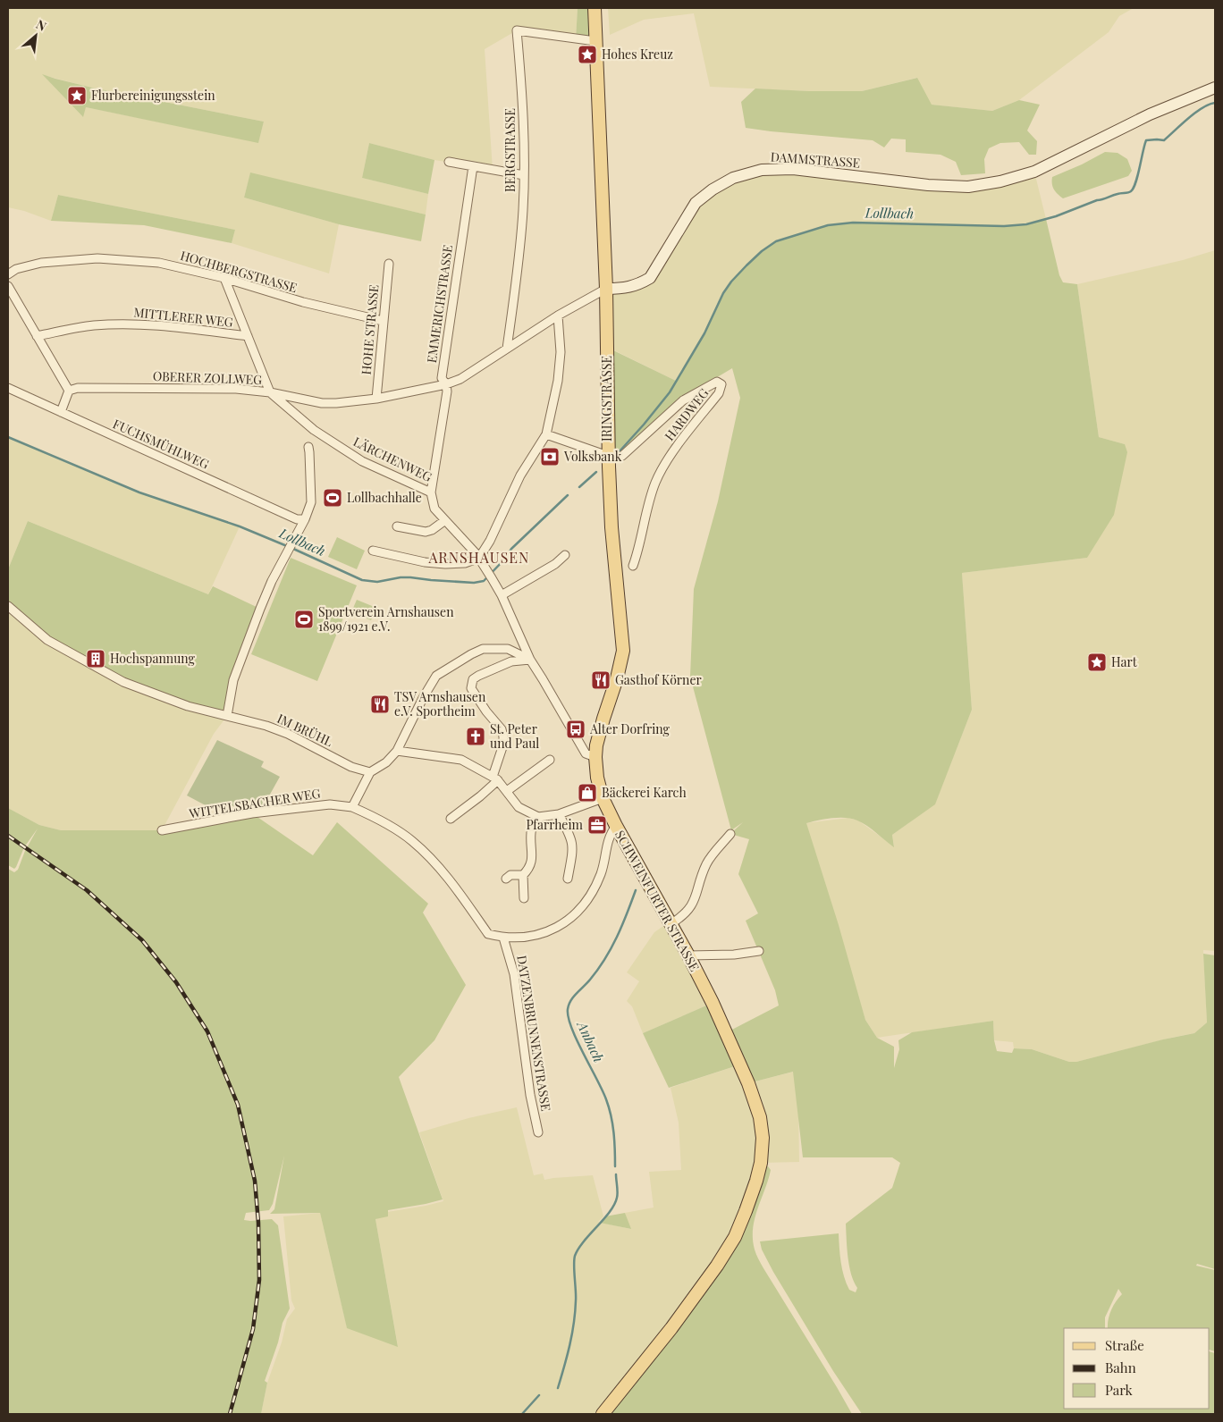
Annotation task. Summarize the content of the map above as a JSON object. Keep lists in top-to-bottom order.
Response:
{
  "streets": {
    "main road": ["IRINGSTRASSE", "SCHWEINFURTER STRASSE"],
    "street": [
      "BERGSTRASSE",
      "DAMMSTRASSE",
      "HOCHBERGSTRASSE",
      "EMMERICHSTRASSE",
      "MITTLERER WEG",
      "HOHE STRASSE",
      "OBERER ZOLLWEG",
      "HARDWEG",
      "FUCHSMÜHLWEG",
      "LÄRCHENWEG",
      "IM BRÜHL",
      "WITTELSBACHER WEG",
      "DATZENBRUNNENSTRASSE"
    ]
  },
  "crossings": [
    ["BERGSTRASSE", "OBERER ZOLLWEG"],
    ["BERGSTRASSE", "IRINGSTRASSE"],
    ["DAMMSTRASSE", "OBERER ZOLLWEG"],
    ["DAMMSTRASSE", "IRINGSTRASSE"],
    ["HOCHBERGSTRASSE", "HOHE STRASSE"],
    ["HOCHBERGSTRASSE", "LÄRCHENWEG"],
    ["EMMERICHSTRASSE", "OBERER ZOLLWEG"],
    ["EMMERICHSTRASSE", "LÄRCHENWEG"],
    ["MITTLERER WEG", "LÄRCHENWEG"],
    ["HOHE STRASSE", "OBERER ZOLLWEG"],
    ["OBERER ZOLLWEG", "IRINGSTRASSE"],
    ["OBERER ZOLLWEG", "LÄRCHENWEG"],
    ["IRINGSTRASSE", "HARDWEG"],
    ["IRINGSTRASSE", "SCHWEINFURTER STRASSE"]
  ],
  "districts": ["ARNSHAUSEN"],
  "water": ["Lollbach", "Anbach"],
  "places": {
    "place": ["Hohes Kreuz", "Flurbereinigungsstein", "Hart"],
    "bank": ["Volksbank"],
    "sports": ["Lollbachhalle", "Sportverein Arnshausen 1899/1921 e.V."],
    "building": ["Hochspannung"],
    "restaurant": ["Gasthof Körner", "TSV Arnshausen e.V. Sportheim"],
    "bus stop": ["Alter Dorfring"],
    "church": ["St. Peter und Paul"],
    "shop": ["Bäckerei Karch"],
    "office": ["Pfarrheim"]
  },
  "legend": ["Straße", "Bahn", "Park"],
  "north": "top right"
}
